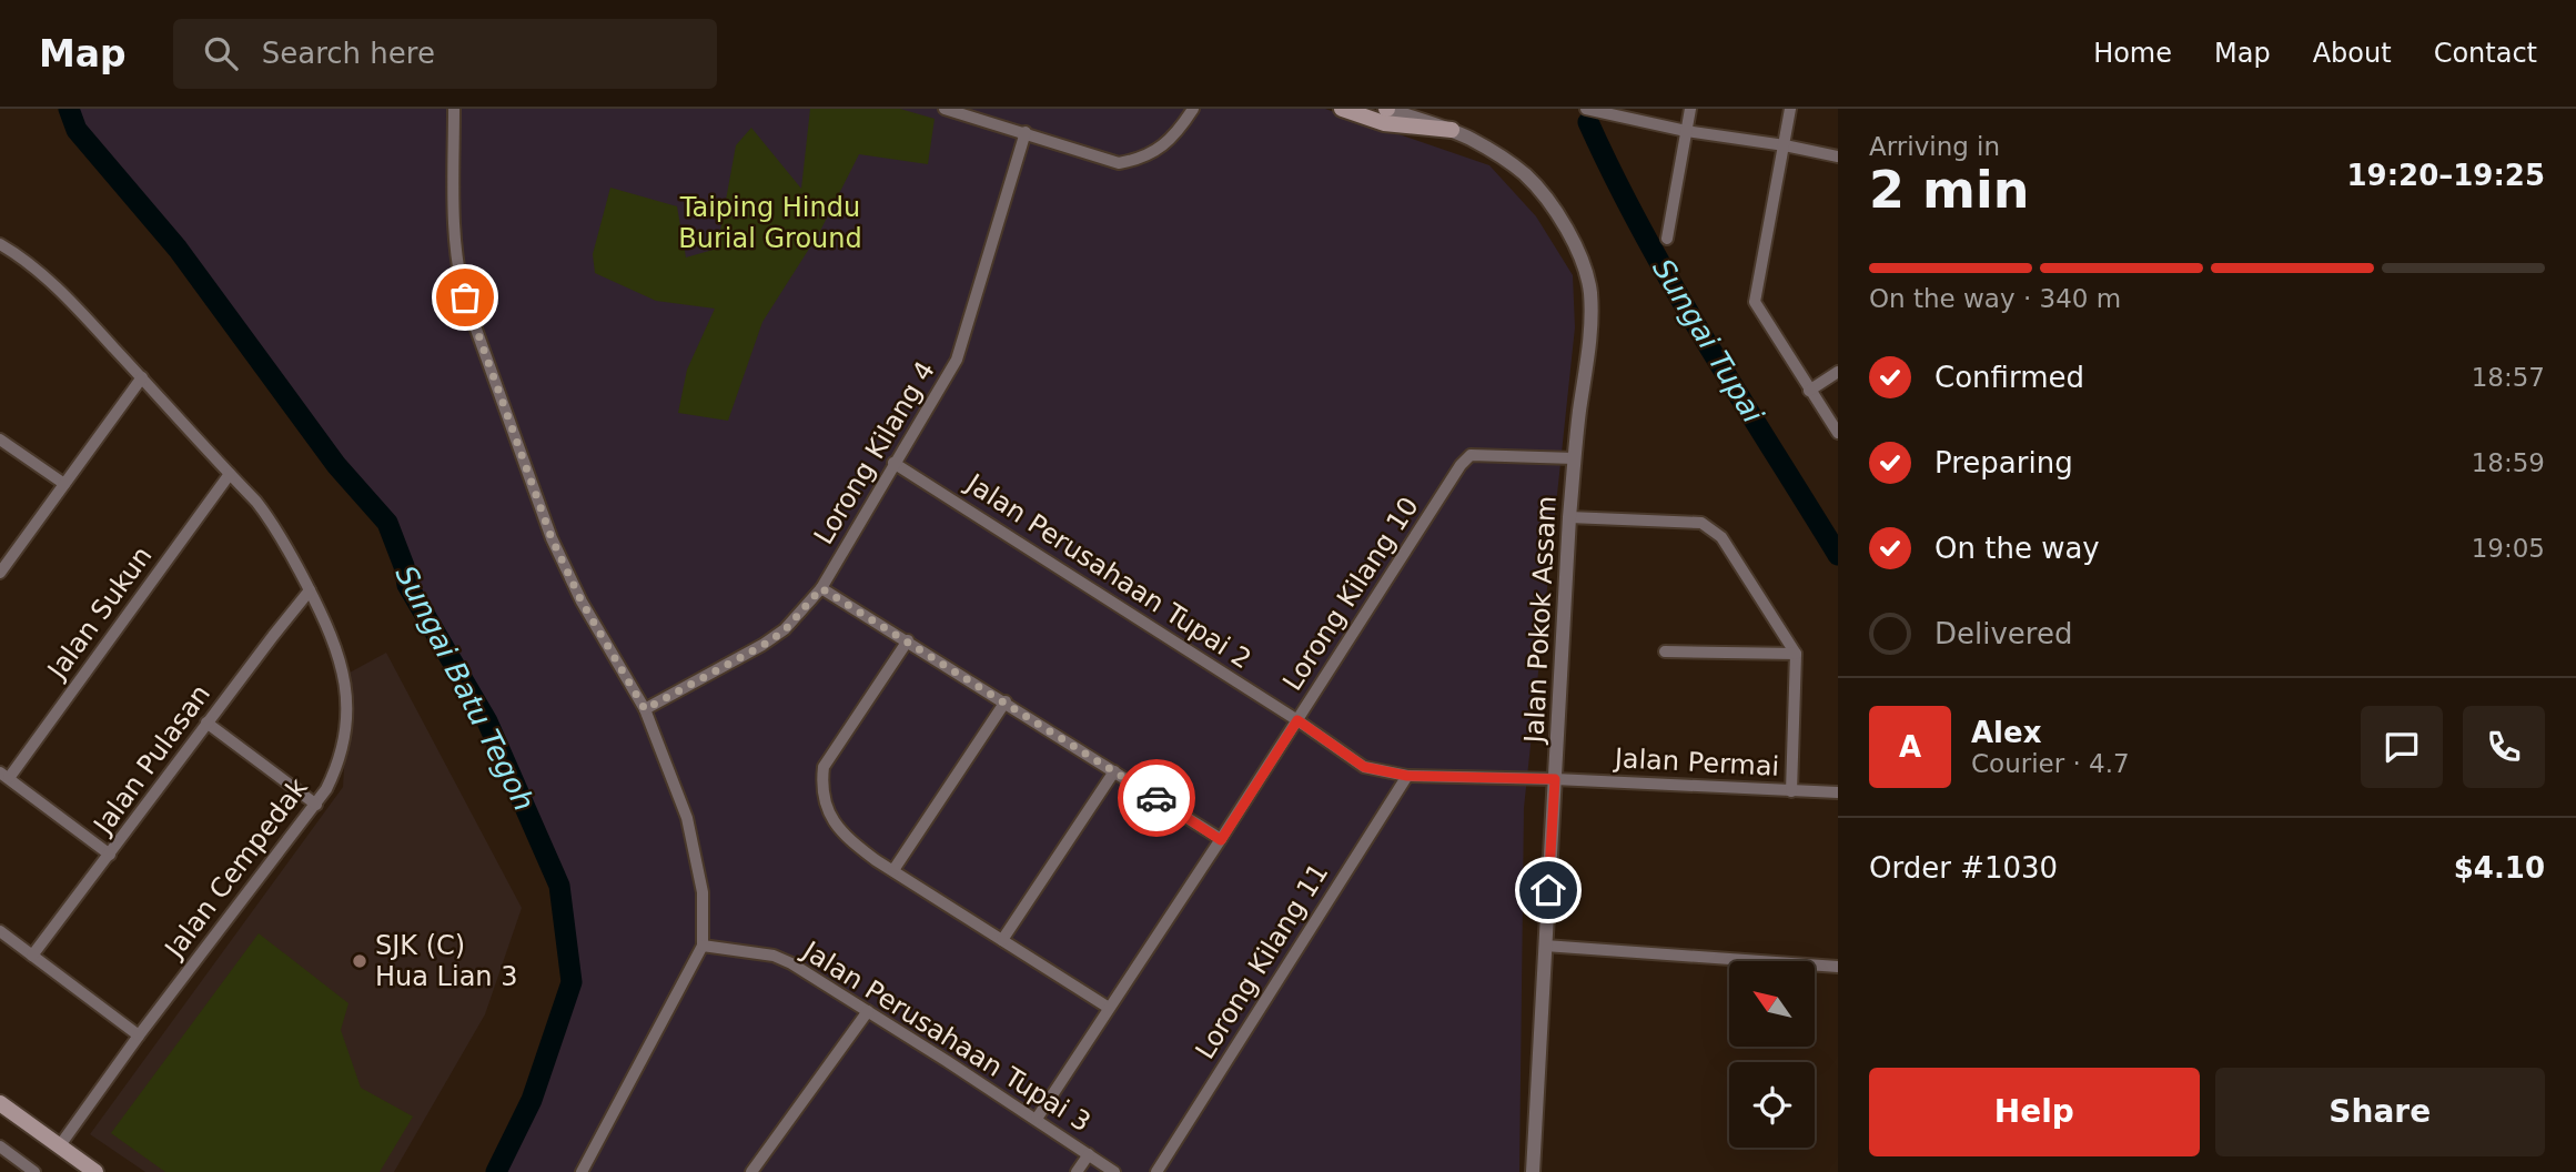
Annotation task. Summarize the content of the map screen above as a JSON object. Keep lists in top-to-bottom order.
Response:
{
  "streets": {
    "street": [
      "Lorong Kilang 4",
      "Jalan Perusahaan Tupai 2",
      "Lorong Kilang 10",
      "Jalan Sukun",
      "Jalan Pokok Assam",
      "Jalan Pulasan",
      "Jalan Permai",
      "Jalan Cempedak",
      "Lorong Kilang 11",
      "Jalan Perusahaan Tupai 3"
    ]
  },
  "crossings": [
    ["Lorong Kilang 4", "Jalan Perusahaan Tupai 2"],
    ["Jalan Perusahaan Tupai 2", "Lorong Kilang 10"],
    ["Jalan Perusahaan Tupai 2", "Jalan Permai"],
    ["Jalan Perusahaan Tupai 2", "Lorong Kilang 11"],
    ["Lorong Kilang 10", "Jalan Pokok Assam"],
    ["Lorong Kilang 10", "Jalan Perusahaan Tupai 3"],
    ["Jalan Sukun", "Jalan Cempedak"],
    ["Jalan Pokok Assam", "Jalan Permai"],
    ["Jalan Pulasan", "Jalan Cempedak"],
    ["Jalan Permai", "Lorong Kilang 11"]
  ],
  "water": ["Sungai Tupai", "Sungai Batu Tegoh"],
  "parks": ["Taiping Hindu Burial Ground"],
  "places": ["SJK (C) Hua Lian 3"],
  "north": "top left",
  "page": {
    "header": "Map",
    "search": "Search here",
    "nav": [
      "Home",
      "Map",
      "About",
      "Contact"
    ],
    "heading": ["2 min", "Arriving in", "19:20–19:25"],
    "panel": [
      "Alex",
      "Courier · 4.7",
      "Order #1030",
      "$4.10"
    ],
    "bar": "On the way · 340 m",
    "list": [
      ["Confirmed", "18:57"],
      ["Preparing", "18:59"],
      ["On the way", "19:05"],
      "Delivered"
    ],
    "round": "A",
    "buttons": ["Help", "Share"]
  }
}
